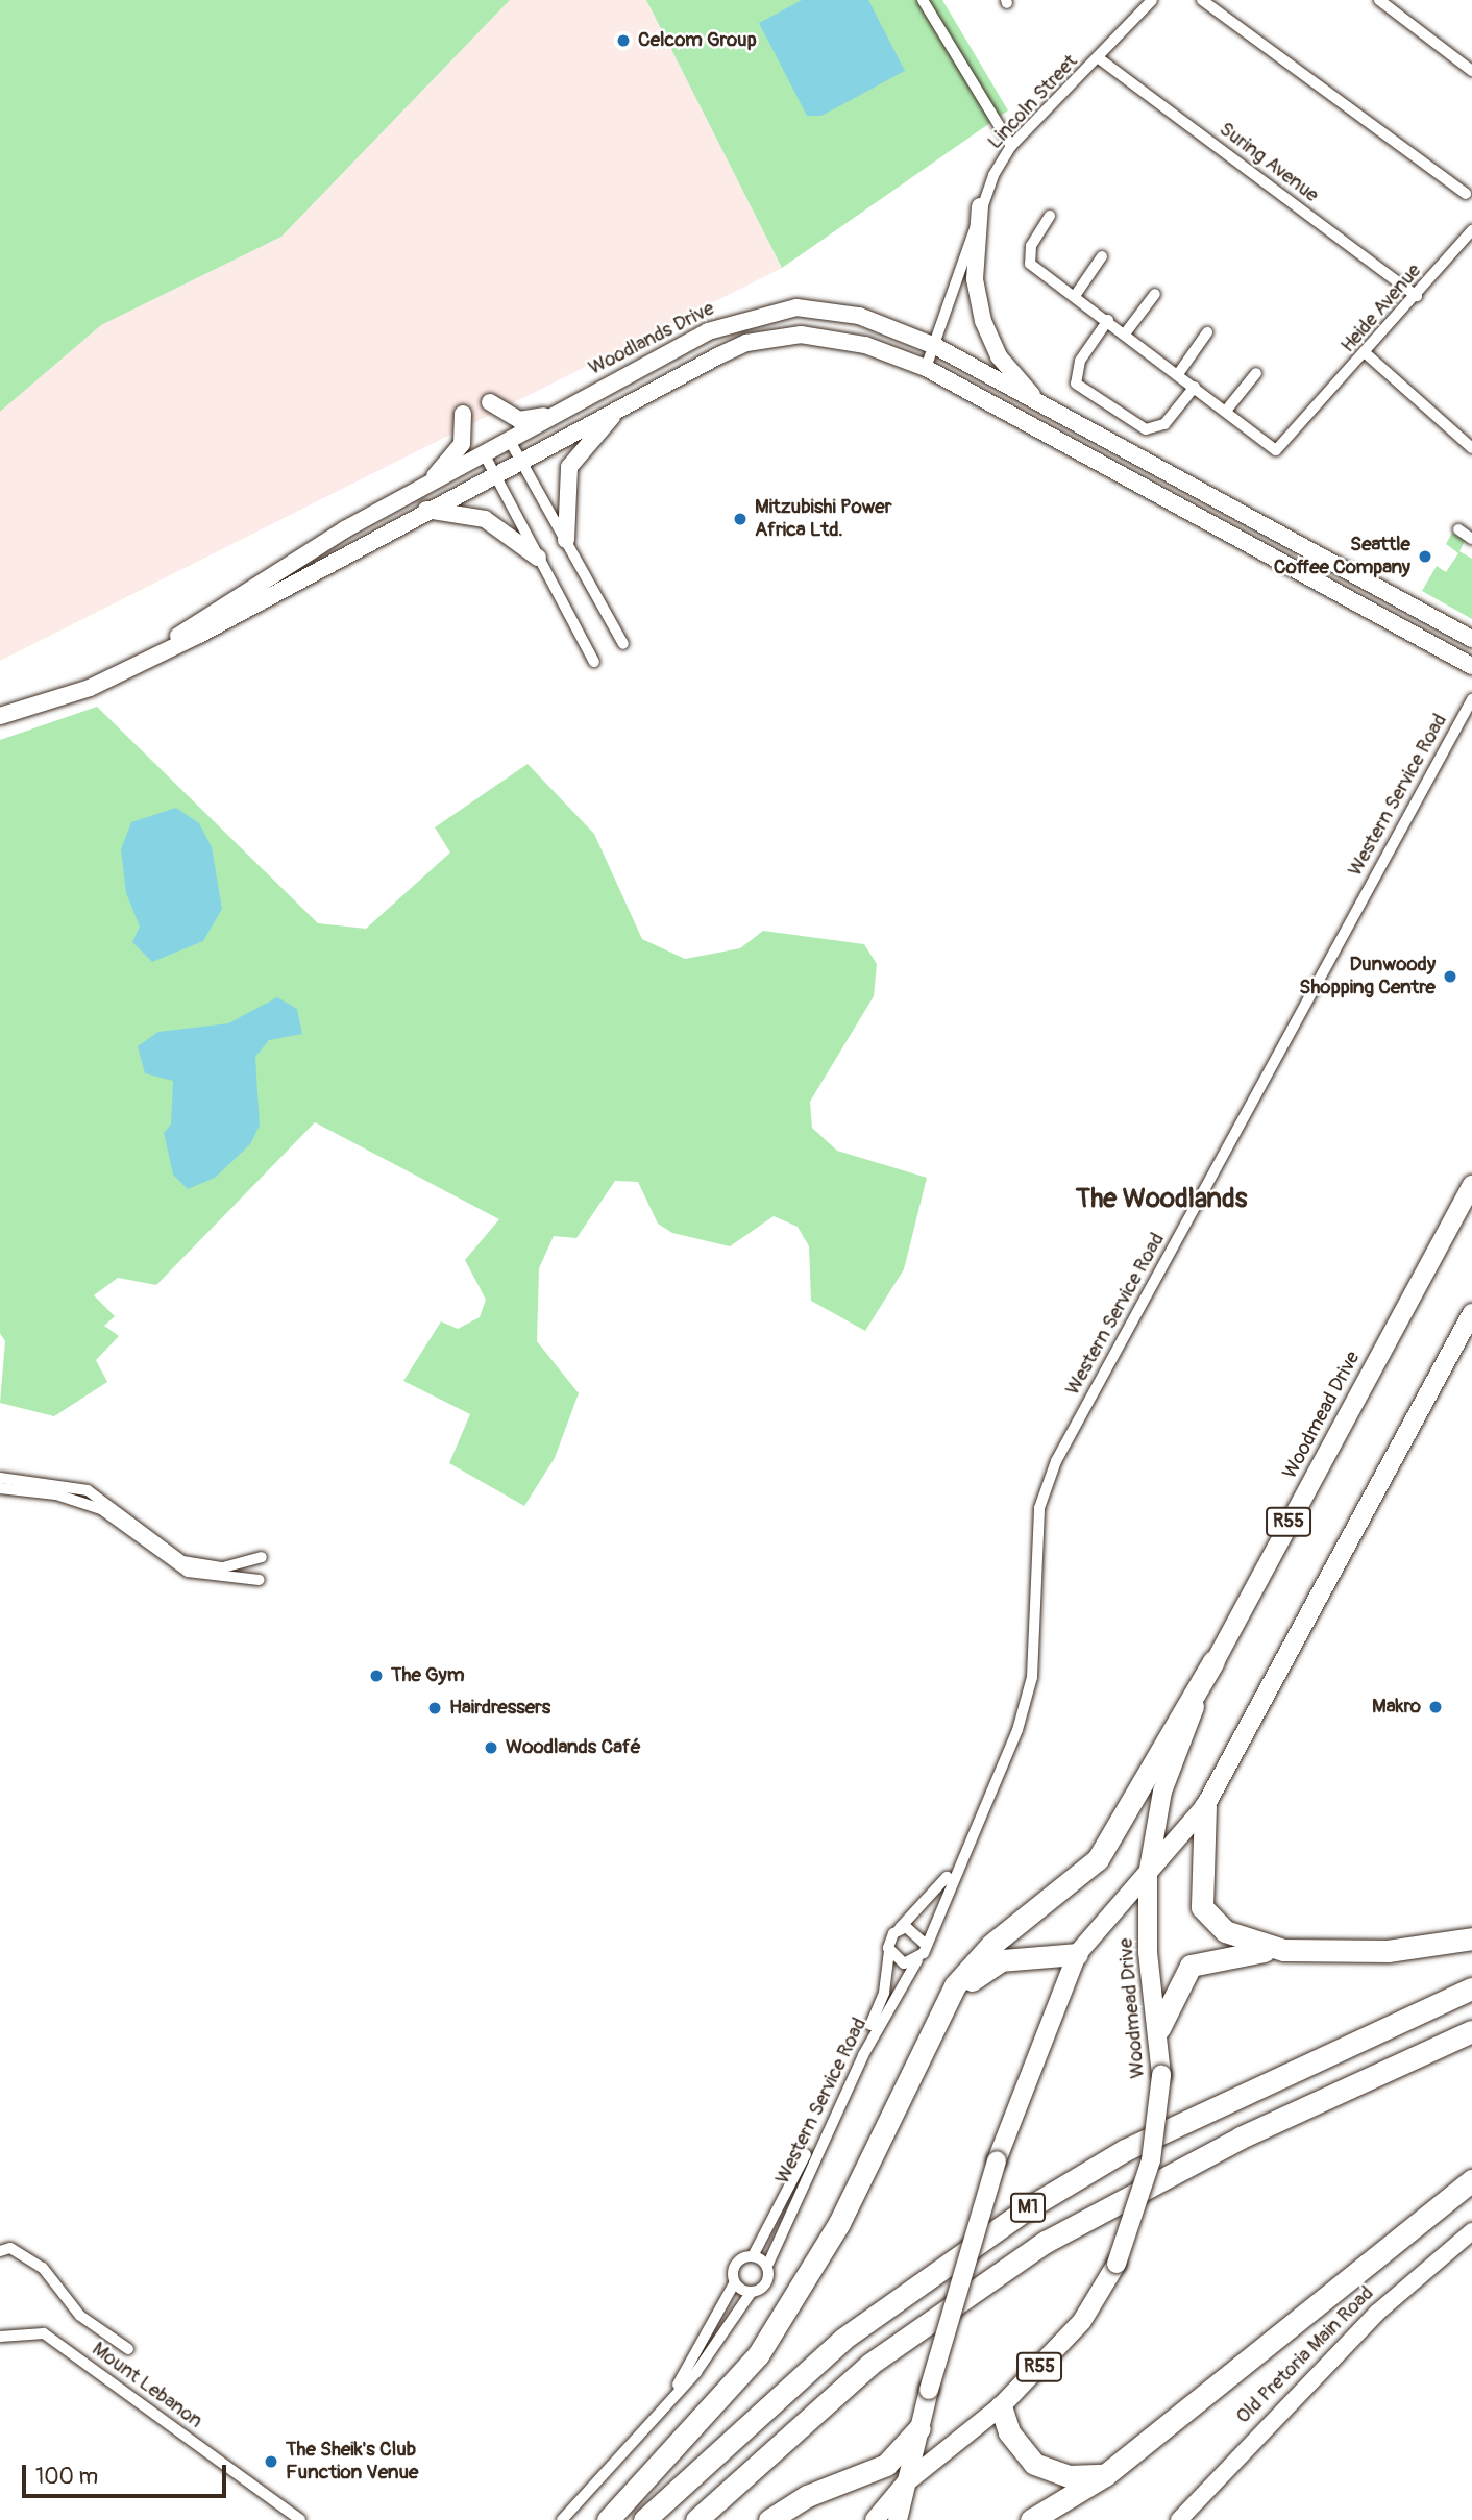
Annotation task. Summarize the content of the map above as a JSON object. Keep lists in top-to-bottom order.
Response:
{
  "streets": {
    "highway": ["M1"],
    "main road": [
      "Woodlands Drive",
      "Woodmead Drive",
      "R55",
      "Old Pretoria Main Road"
    ],
    "street": [
      "Lincoln Street",
      "Suring Avenue",
      "Heide Avenue",
      "Western Service Road",
      "Mount Lebanon"
    ]
  },
  "crossings": [
    ["Lincoln Street", "Suring Avenue"],
    ["Lincoln Street", "Woodlands Drive"],
    ["Suring Avenue", "Heide Avenue"]
  ],
  "districts": ["The Woodlands"],
  "places": [
    "Celcom Group",
    "Mitzubishi Power Africa Ltd.",
    "Seattle Coffee Company",
    "Dunwoody Shopping Centre",
    "The Gym",
    "Makro",
    "Hairdressers",
    "Woodlands Café",
    "The Sheik's Club Function Venue"
  ],
  "scale_bar": "100 m"
}
